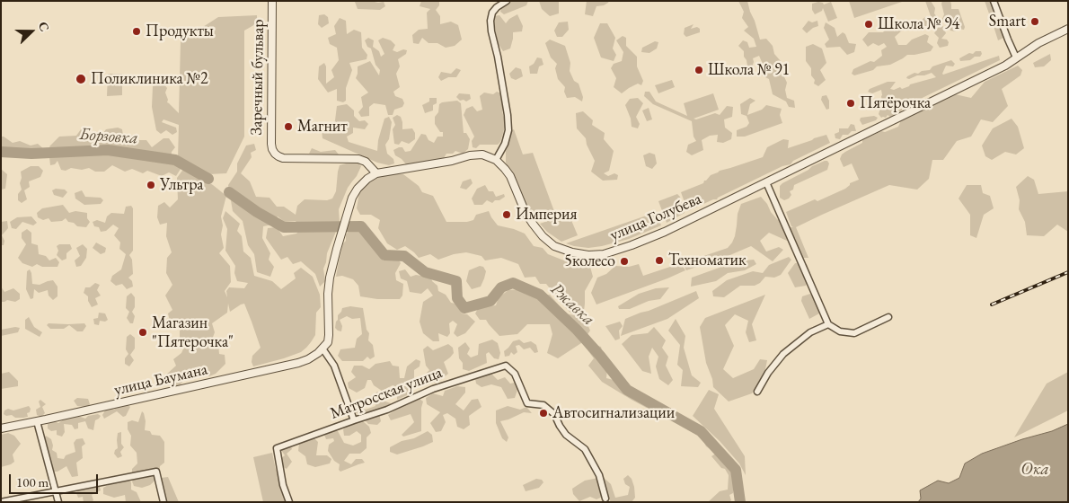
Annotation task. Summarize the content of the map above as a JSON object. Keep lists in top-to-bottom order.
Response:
{
  "streets": {
    "street": [
      "Заречный бульвар",
      "улица Голубева",
      "улица Баумана",
      "Матросская улица"
    ]
  },
  "water": ["Борзовка", "Ржавка", "Ока"],
  "places": [
    "Smart",
    "Школа № 94",
    "Продукты",
    "Школа № 91",
    "Поликлиника №2",
    "Пятёрочка",
    "Магнит",
    "Ультра",
    "Империя",
    "Техноматик",
    "5колесо",
    "Магазин \"Пятерочка\"",
    "Автосигнализации"
  ],
  "scale_bar": "100 m",
  "north": "right"
}
